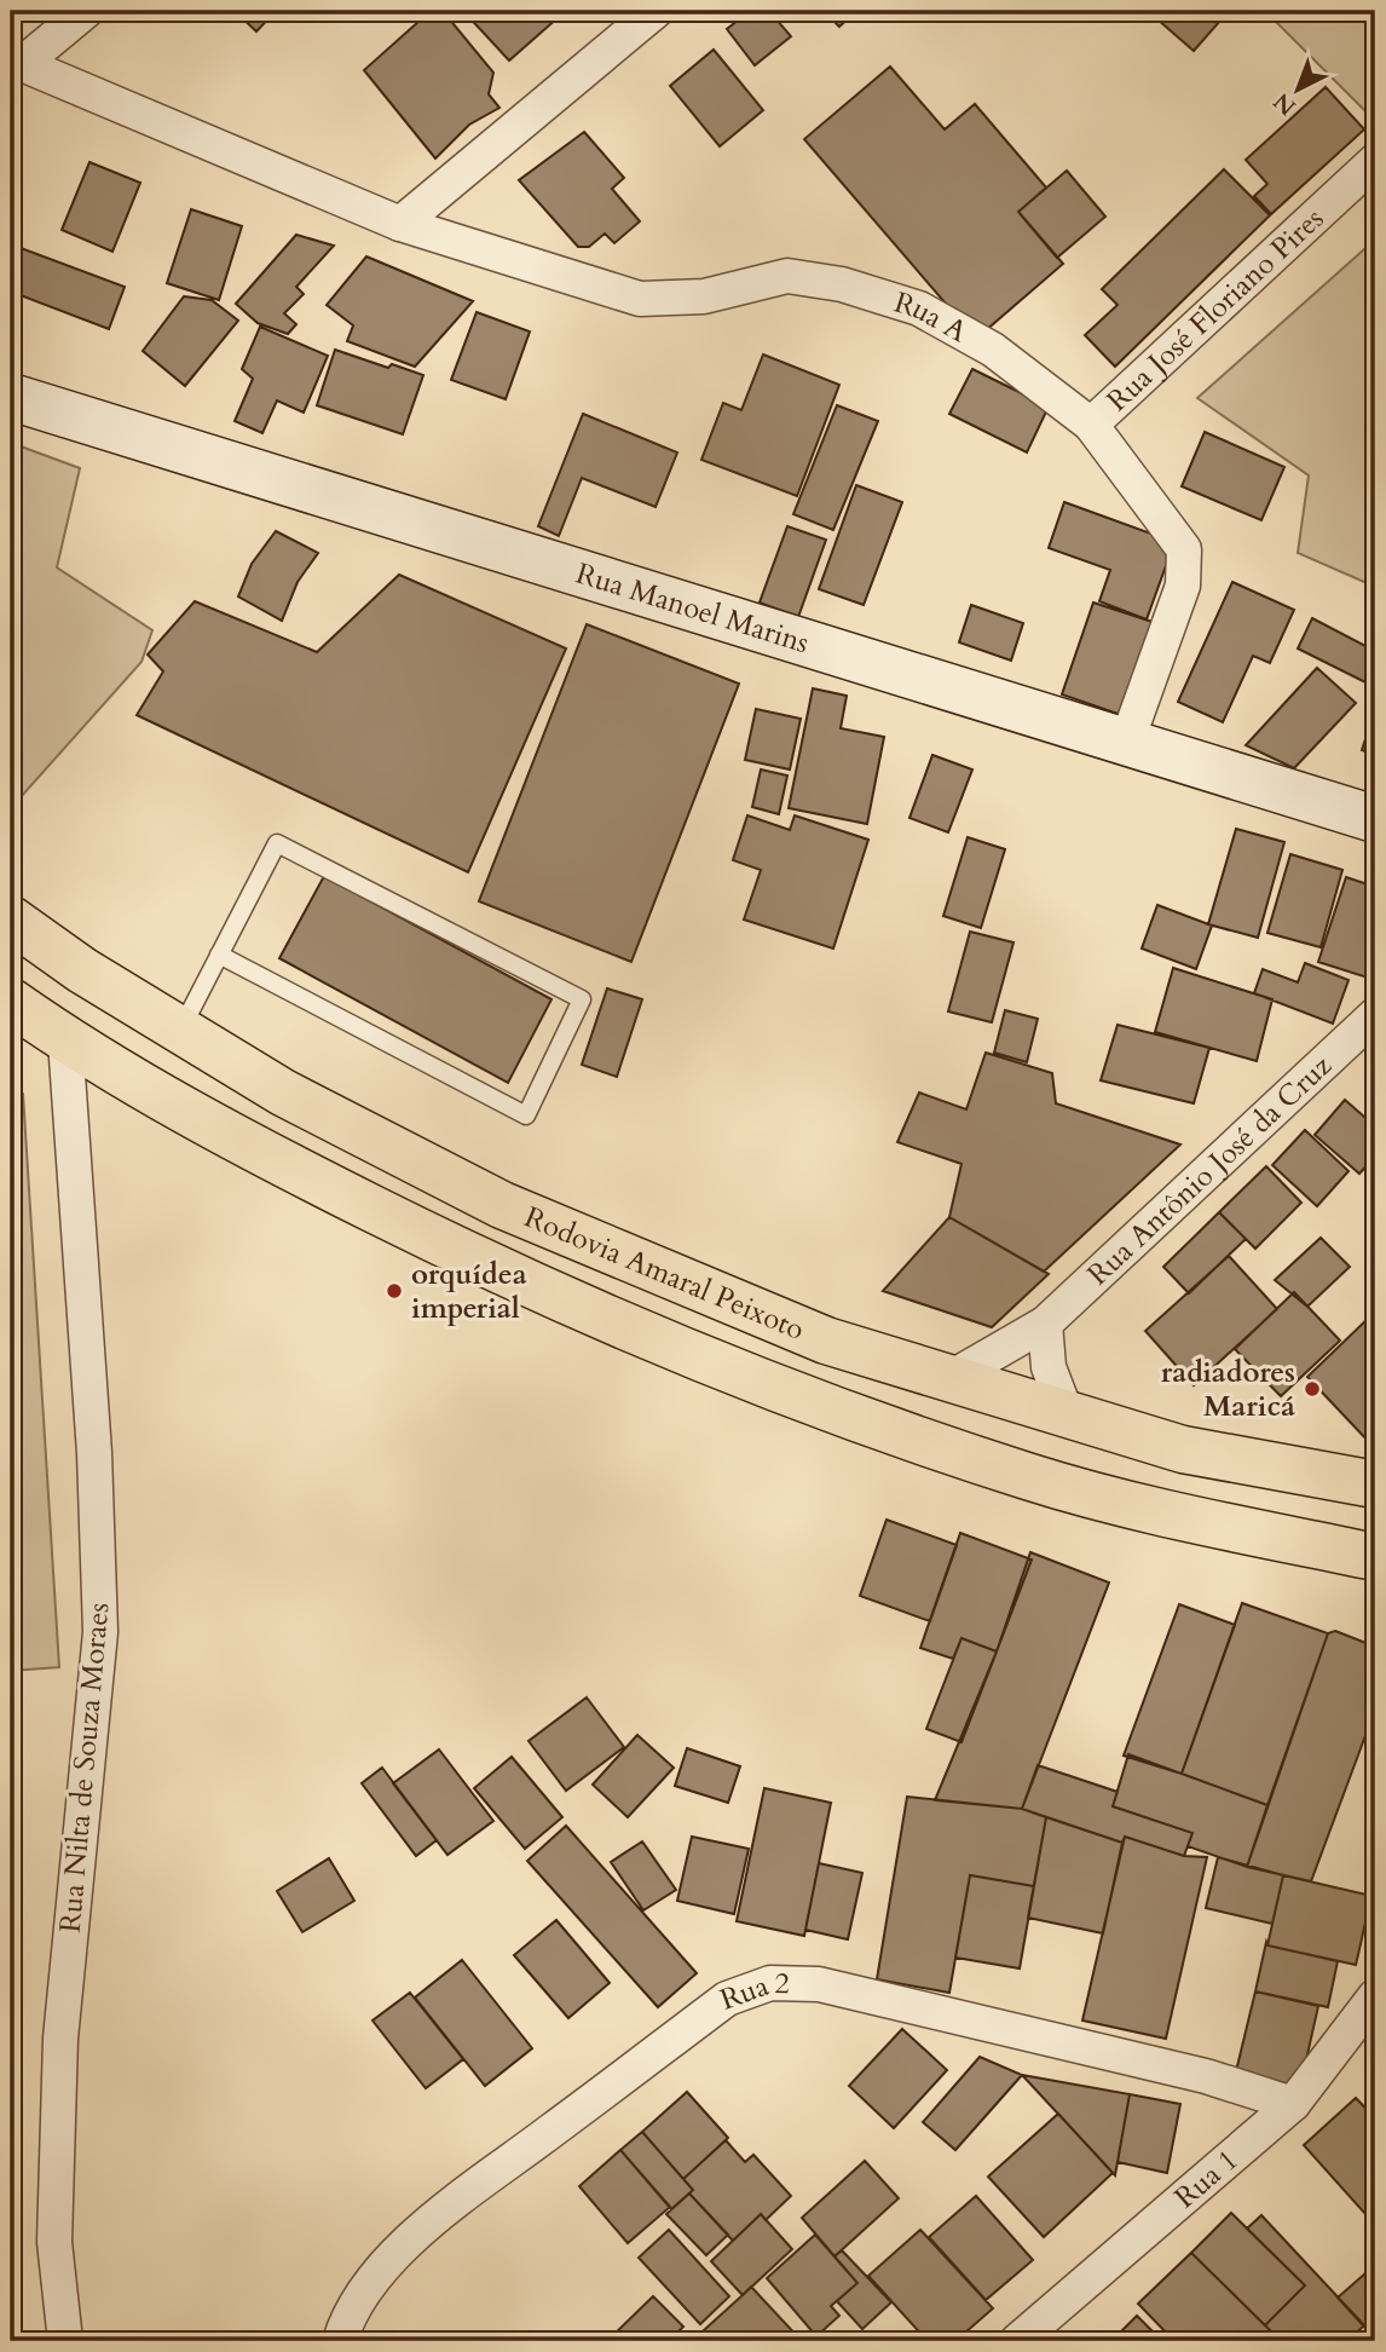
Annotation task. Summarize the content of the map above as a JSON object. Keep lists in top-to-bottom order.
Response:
{
  "streets": {
    "highway": ["Rodovia Amaral Peixoto"],
    "main road": ["Rua Manoel Marins"],
    "street": [
      "Rua José Floriano Pires",
      "Rua A",
      "Rua Antônio José da Cruz",
      "Rua Nilta de Souza Moraes",
      "Rua 2",
      "Rua 1"
    ]
  },
  "crossings": [
    ["Rua José Floriano Pires", "Rua A"],
    ["Rua A", "Rua Manoel Marins"],
    ["Rodovia Amaral Peixoto", "Rua Nilta de Souza Moraes"],
    ["Rua 2", "Rua 1"]
  ],
  "places": ["orquídea imperial", "radiadores Maricá"],
  "north": "bottom left"
}
